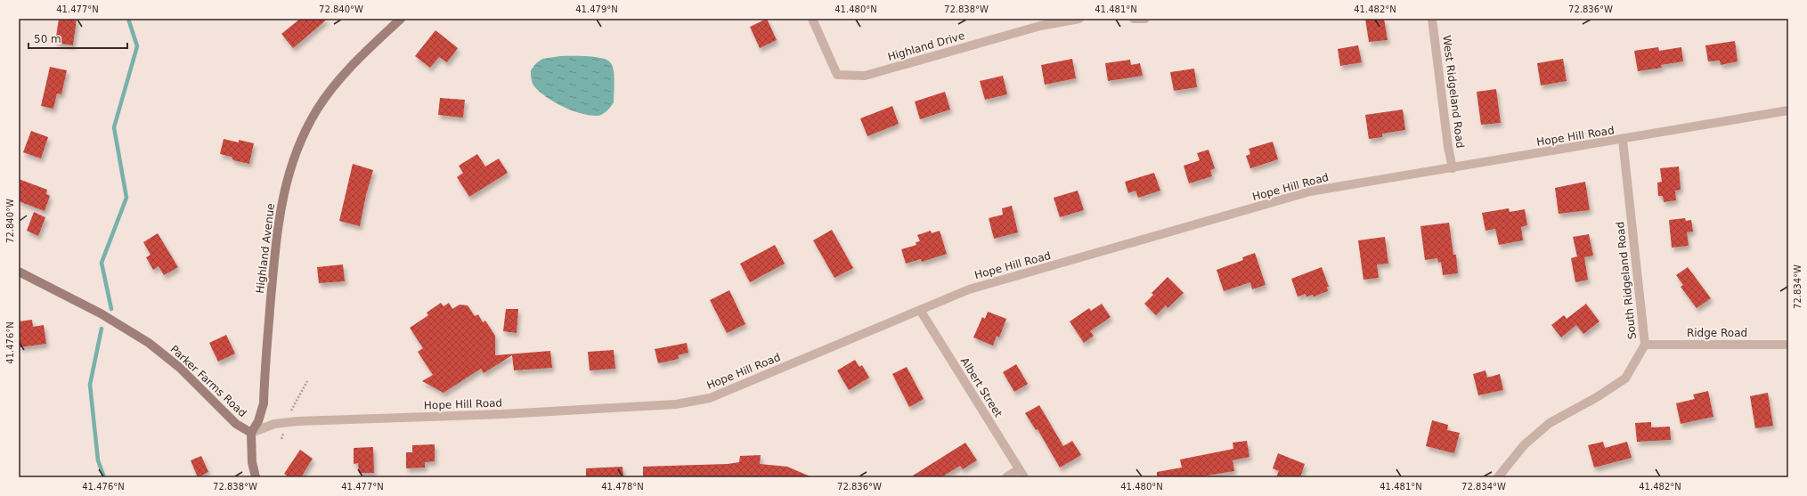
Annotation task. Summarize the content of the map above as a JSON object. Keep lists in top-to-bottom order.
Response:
{
  "streets": {
    "street": [
      "Highland Drive",
      "West Ridgeland Road",
      "Hope Hill Road",
      "Highland Avenue",
      "South Ridgeland Road",
      "Ridge Road",
      "Parker Farms Road",
      "Albert Street"
    ]
  },
  "crossings": [
    ["West Ridgeland Road", "Hope Hill Road"],
    ["Hope Hill Road", "Highland Avenue"],
    ["Hope Hill Road", "South Ridgeland Road"],
    ["Hope Hill Road", "Parker Farms Road"],
    ["Hope Hill Road", "Albert Street"],
    ["Highland Avenue", "Parker Farms Road"],
    ["South Ridgeland Road", "Ridge Road"]
  ],
  "scale_bar": "50 m",
  "coordinates": [
    "41.477°N",
    "72.840°W",
    "41.479°N",
    "41.480°N",
    "72.838°W",
    "41.481°N",
    "41.482°N",
    "72.836°W",
    "72.834°W",
    "41.476°N",
    "41.478°N"
  ]
}
